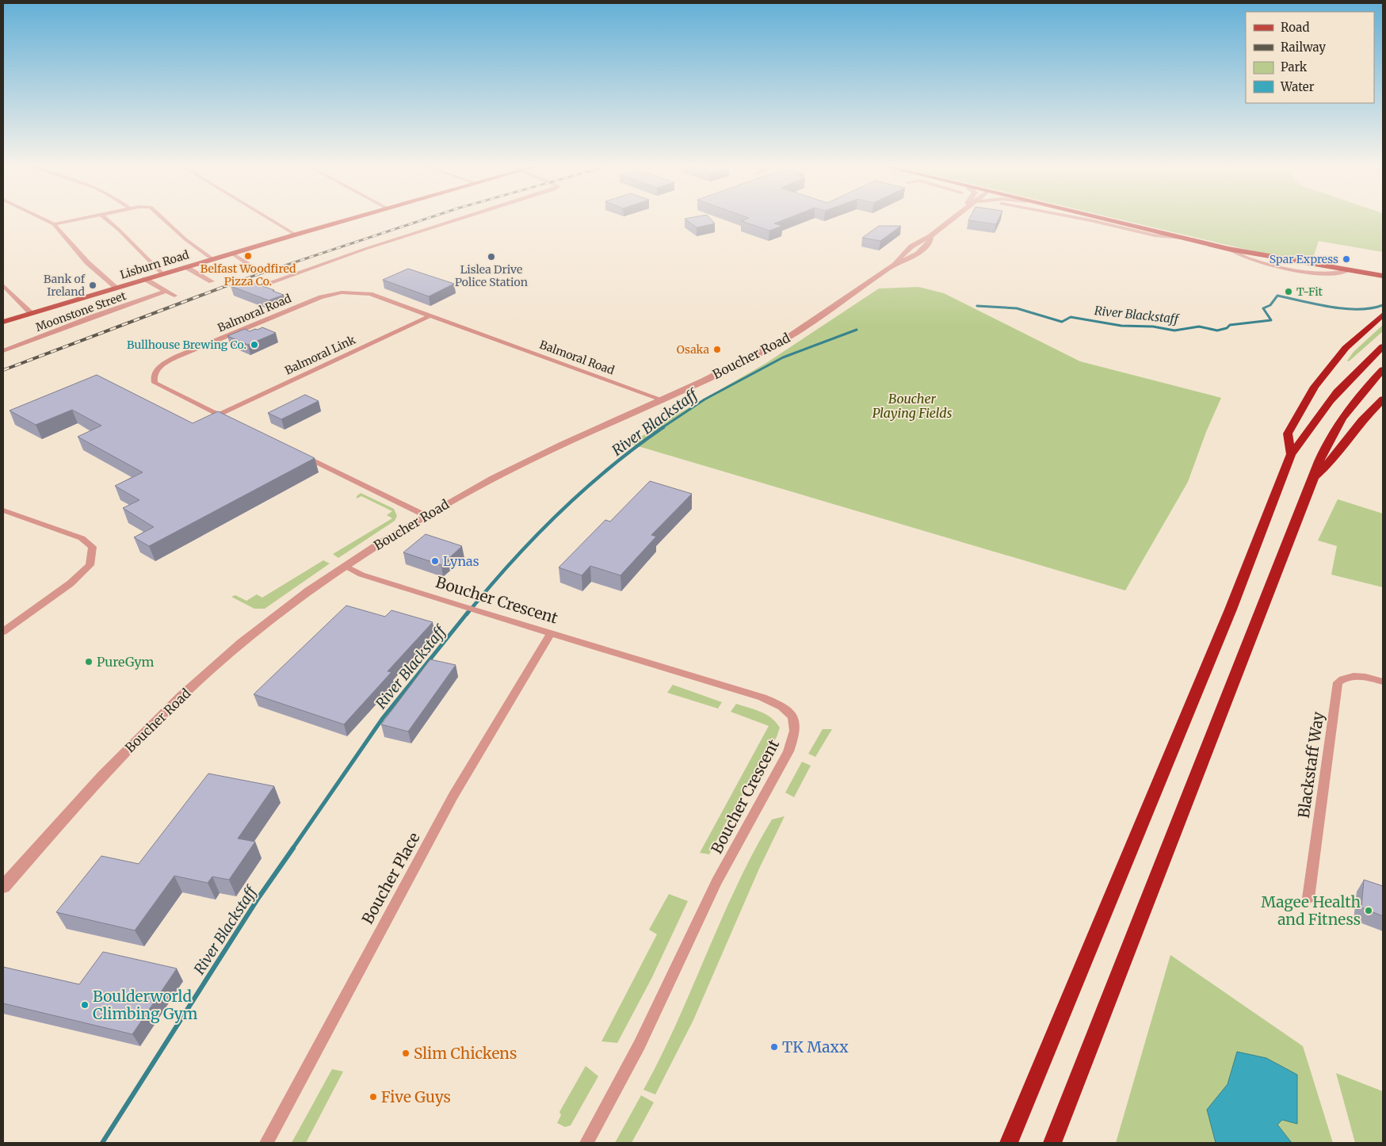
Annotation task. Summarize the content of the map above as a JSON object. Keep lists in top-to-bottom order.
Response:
{
  "streets": {
    "main road": ["Lisburn Road"],
    "street": [
      "Moonstone Street",
      "Balmoral Road",
      "Balmoral Link",
      "Boucher Road",
      "Boucher Crescent",
      "Blackstaff Way",
      "Boucher Place"
    ]
  },
  "crossings": [
    ["Balmoral Road", "Balmoral Link"],
    ["Balmoral Road", "Boucher Road"],
    ["Boucher Road", "Boucher Crescent"],
    ["Boucher Crescent", "Boucher Place"]
  ],
  "water": ["River Blackstaff"],
  "parks": ["Boucher Playing Fields"],
  "places": [
    "Belfast Woodfired Pizza Co.",
    "Lislea Drive Police Station",
    "Spar Express",
    "Bank of Ireland",
    "T-Fit",
    "Bullhouse Brewing Co.",
    "Osaka",
    "Lynas",
    "PureGym",
    "Magee Health and Fitness",
    "Boulderworld Climbing Gym",
    "TK Maxx",
    "Slim Chickens",
    "Five Guys"
  ],
  "legend": [
    "Road",
    "Railway",
    "Park",
    "Water"
  ]
}
